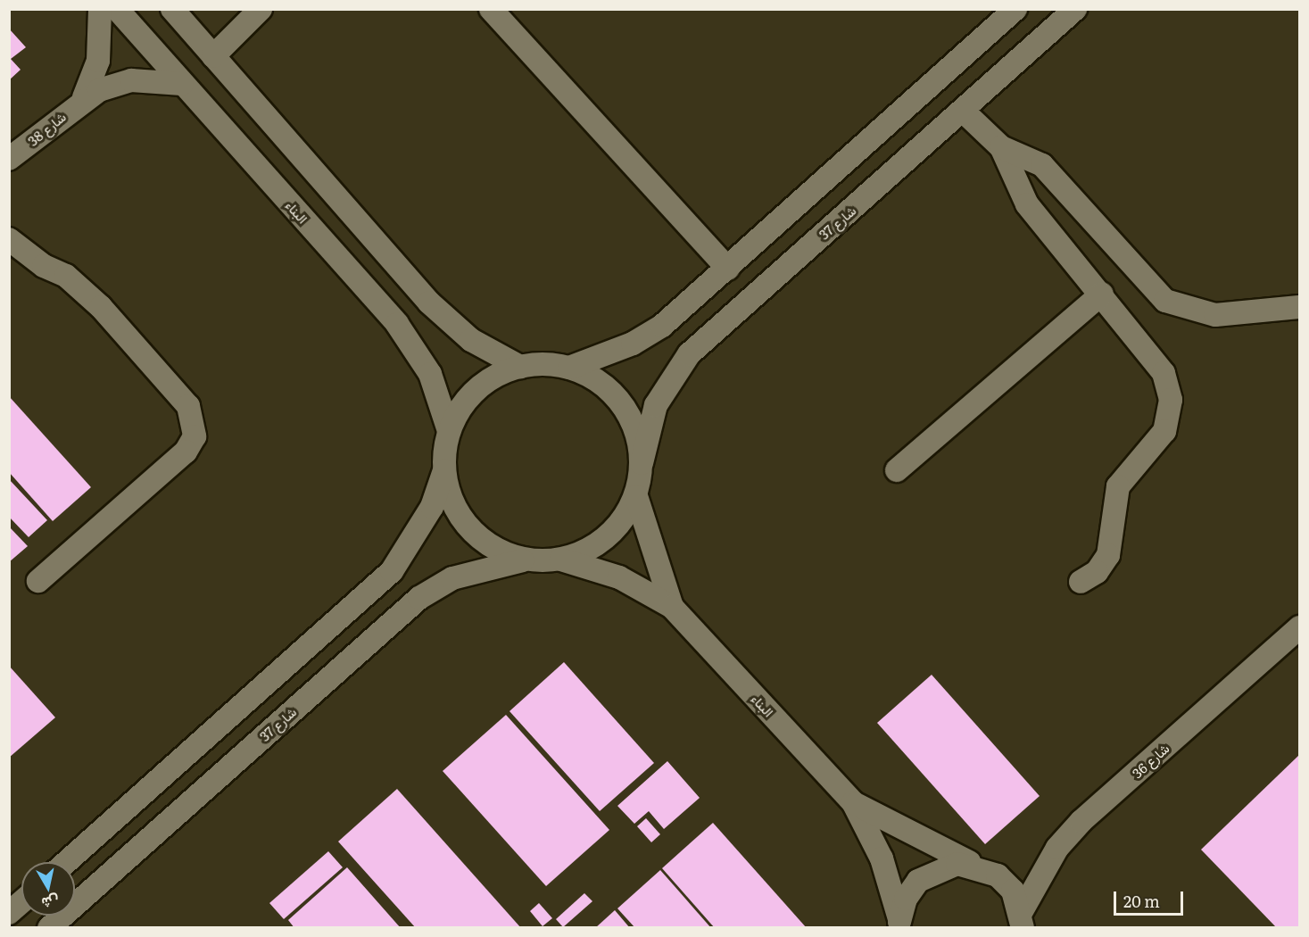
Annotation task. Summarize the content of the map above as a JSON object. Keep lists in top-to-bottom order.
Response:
{
  "streets": {
    "street": [
      "شارع 38",
      "البناء",
      "شارع 37",
      "شارع 36"
    ]
  },
  "crossings": [
    ["شارع 38", "البناء"],
    ["البناء", "شارع 37"],
    ["البناء", "شارع 36"]
  ],
  "scale_bar": "20 m",
  "north": "bottom"
}
